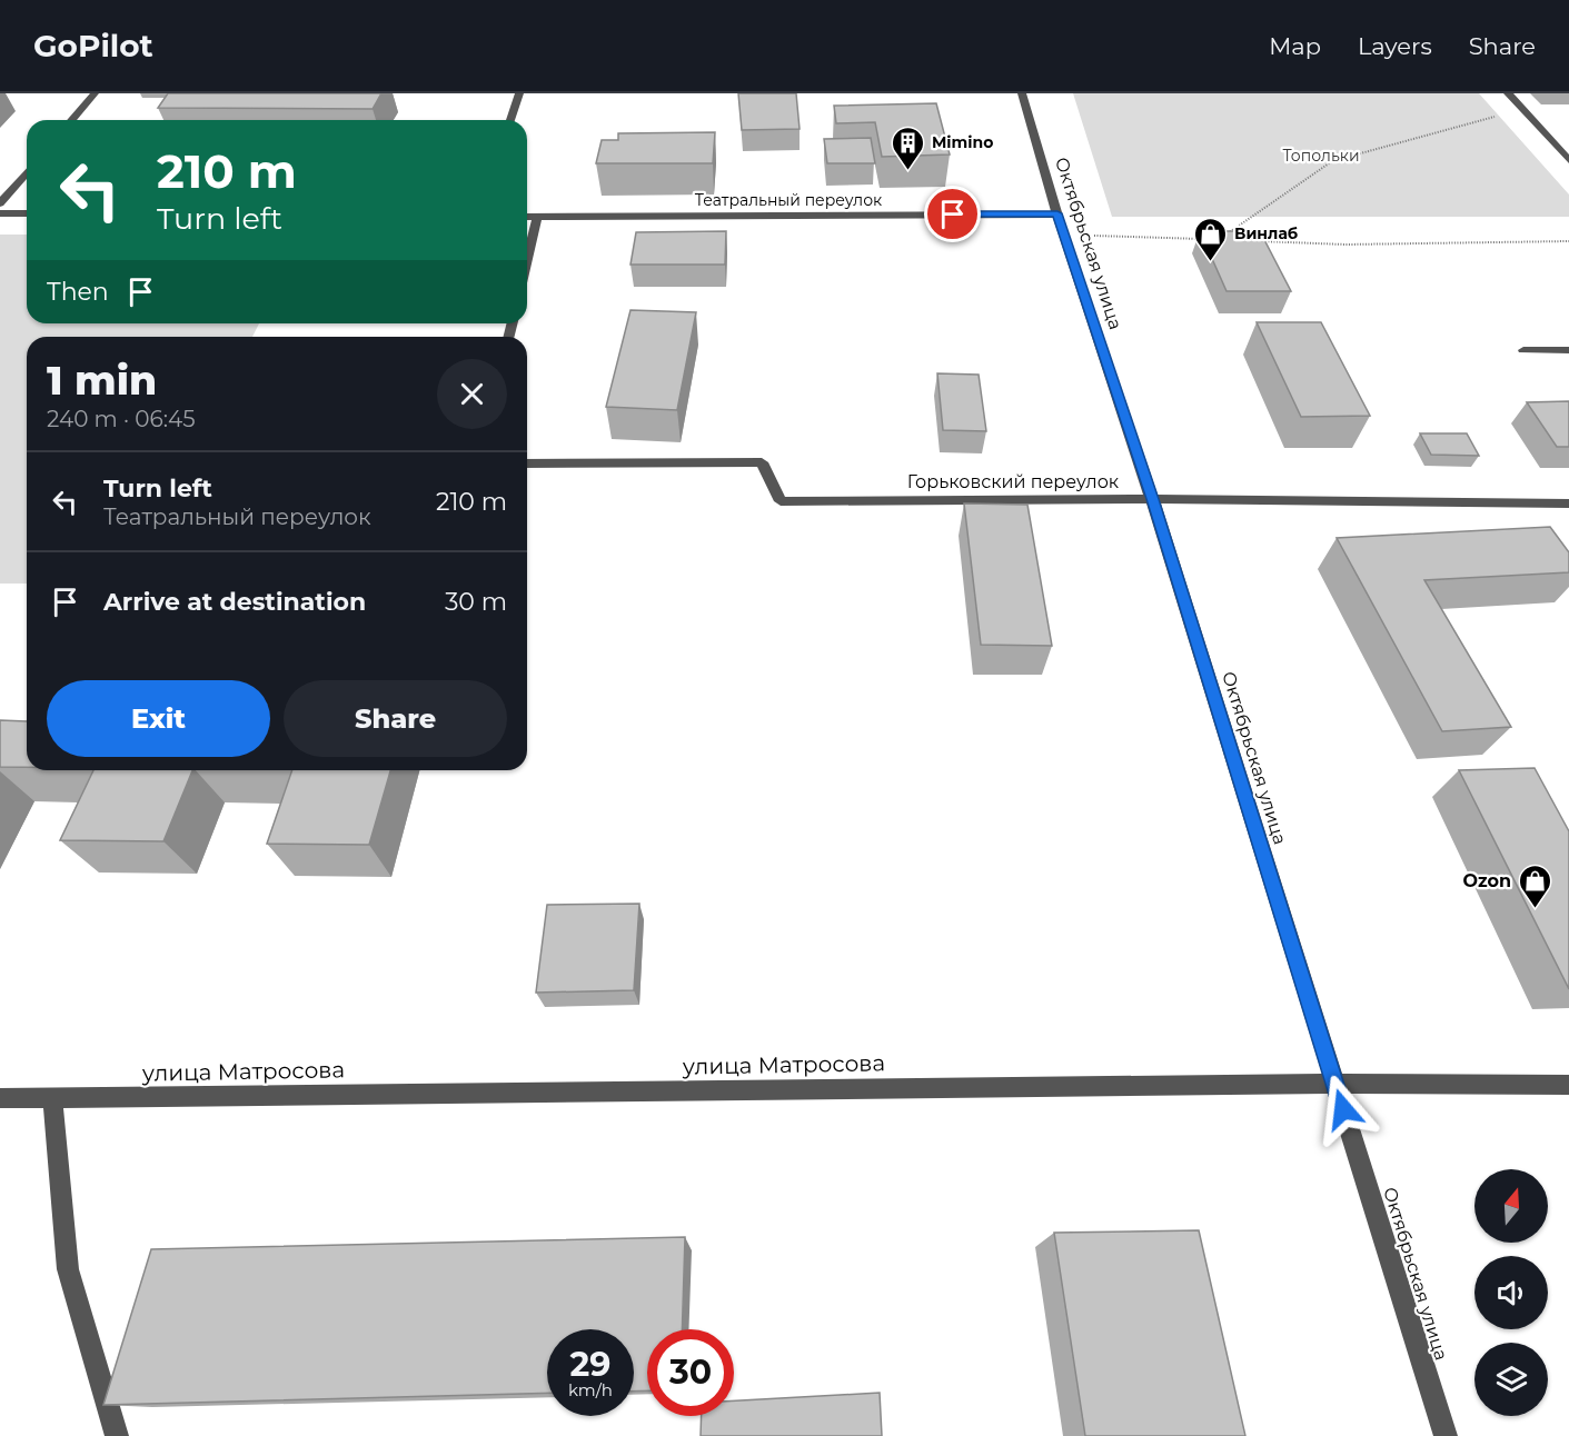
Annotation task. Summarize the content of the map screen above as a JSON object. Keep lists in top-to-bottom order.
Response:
{
  "streets": {
    "street": [
      "Театральный переулок",
      "Октябрьская улица",
      "Горьковский переулок",
      "улица Матросова"
    ]
  },
  "crossings": [
    ["Театральный переулок", "Октябрьская улица"],
    ["Октябрьская улица", "Горьковский переулок"],
    ["Октябрьская улица", "улица Матросова"]
  ],
  "parks": ["Топольки"],
  "places": {
    "building": ["Mimino"],
    "shop": ["Винлаб", "Ozon"]
  },
  "north": "top",
  "page": {
    "header": "GoPilot",
    "nav": ["Map", "Layers", "Share"],
    "turn": ["210 m", "Turn left"],
    "then": "Then",
    "heading": ["1 min", "240 m · 06:45"],
    "list": [
      {
        "name": "Turn left",
        "note": "Театральный переулок",
        "value": "210 m"
      },
      {
        "name": "Arrive at destination",
        "value": "30 m"
      }
    ],
    "buttons": ["Exit", "Share"],
    "speed": "29 km/h",
    "limit": "30"
  }
}
